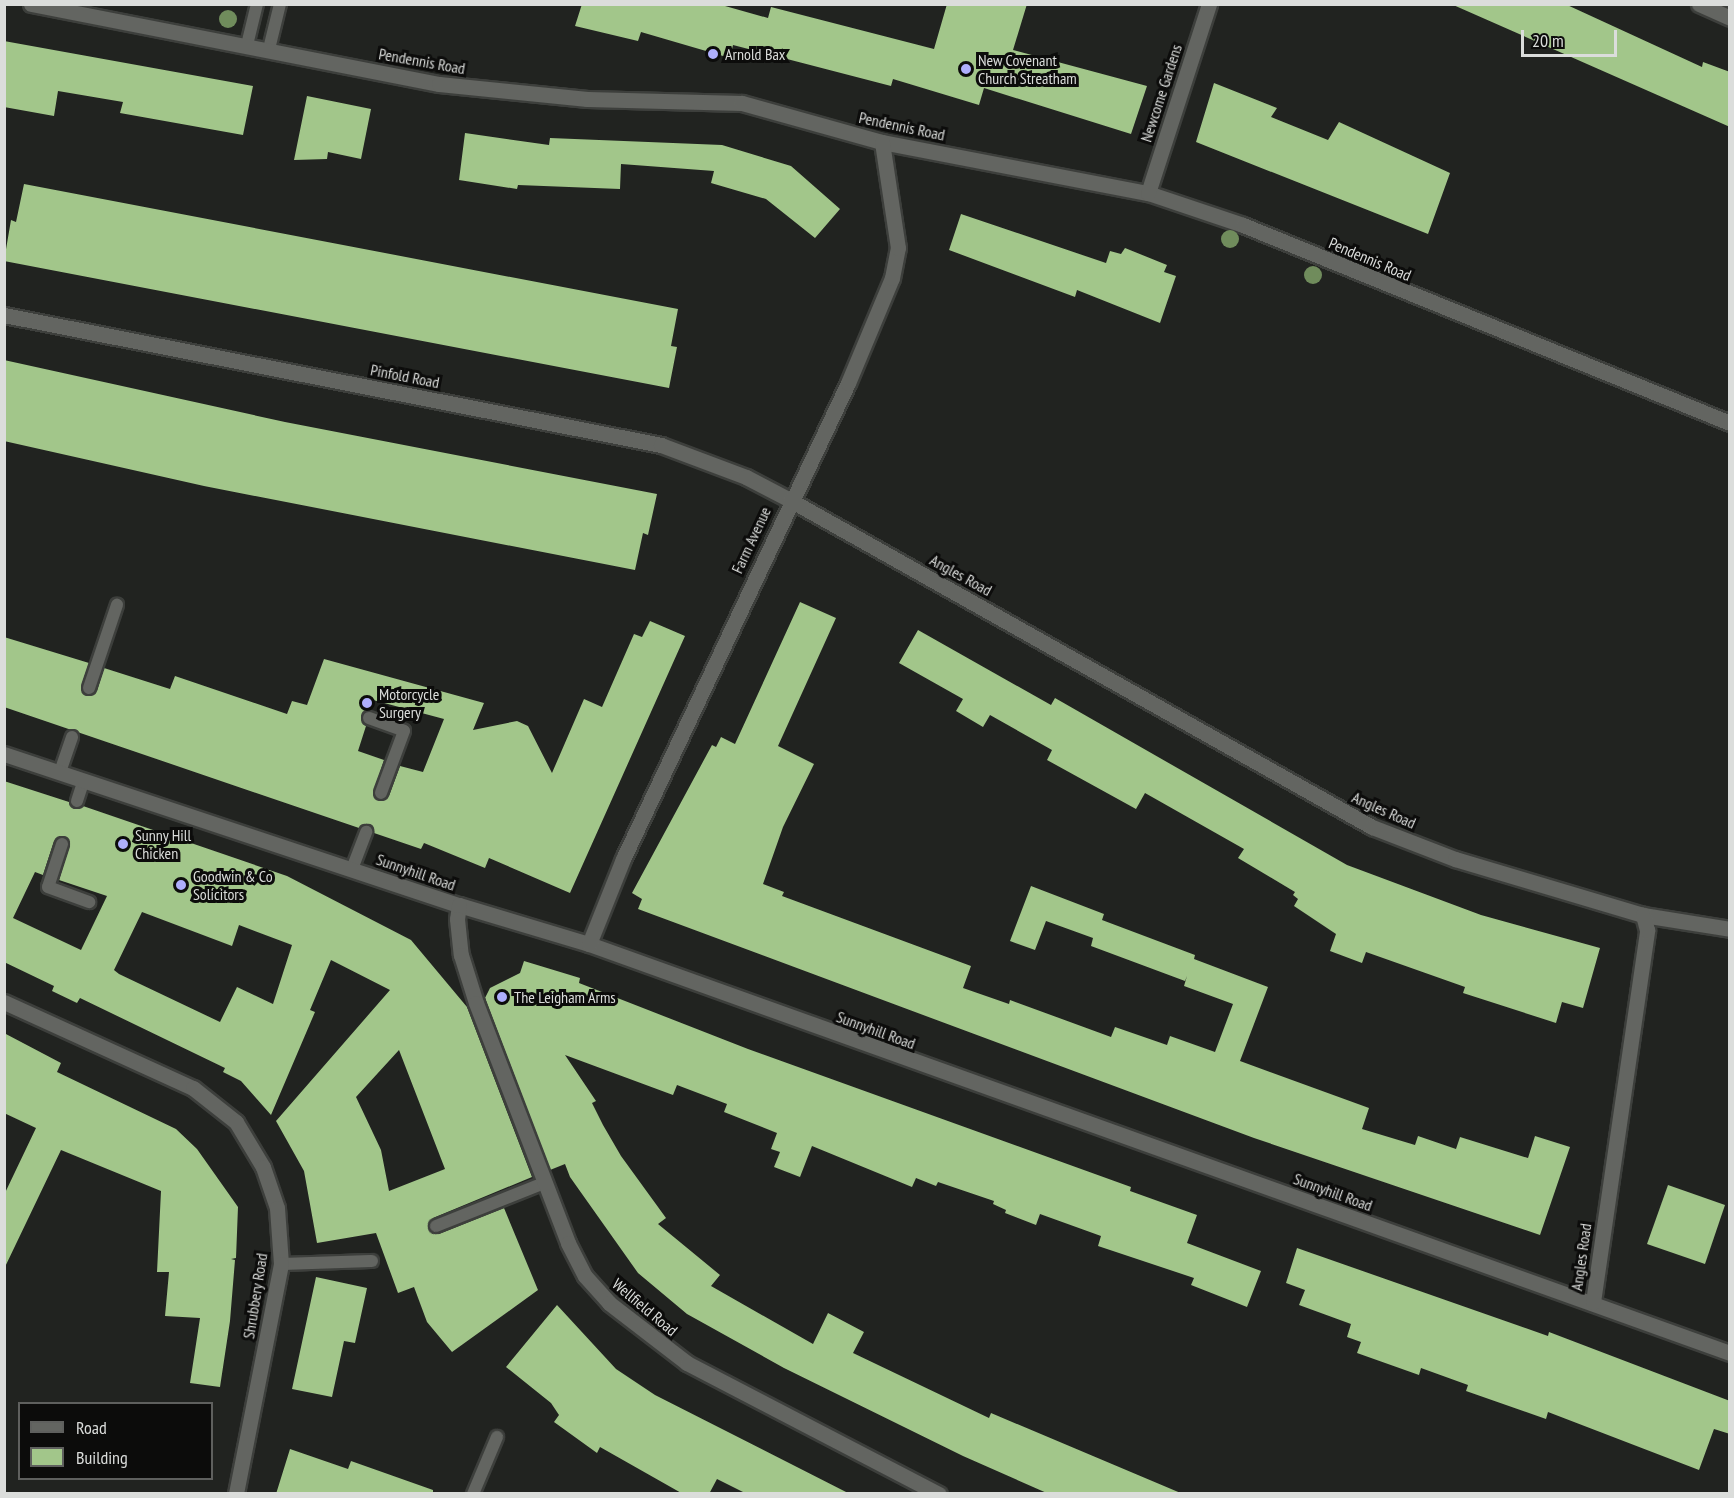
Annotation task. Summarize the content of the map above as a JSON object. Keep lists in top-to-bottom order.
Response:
{
  "streets": {
    "street": [
      "Pendennis Road",
      "Newcome Gardens",
      "Pinfold Road",
      "Farm Avenue",
      "Angles Road",
      "Sunnyhill Road",
      "Shrubbery Road",
      "Wellfield Road"
    ]
  },
  "crossings": [
    ["Pendennis Road", "Newcome Gardens"],
    ["Pendennis Road", "Farm Avenue"],
    ["Pinfold Road", "Farm Avenue"],
    ["Pinfold Road", "Angles Road"],
    ["Farm Avenue", "Angles Road"],
    ["Farm Avenue", "Sunnyhill Road"],
    ["Angles Road", "Sunnyhill Road"],
    ["Sunnyhill Road", "Wellfield Road"]
  ],
  "places": [
    "Arnold Bax",
    "New Covenant Church Streatham",
    "Motorcycle Surgery",
    "Sunny Hill Chicken",
    "Goodwin & Co Solicitors",
    "The Leigham Arms"
  ],
  "legend": ["Road", "Building"],
  "scale_bar": "20 m"
}
